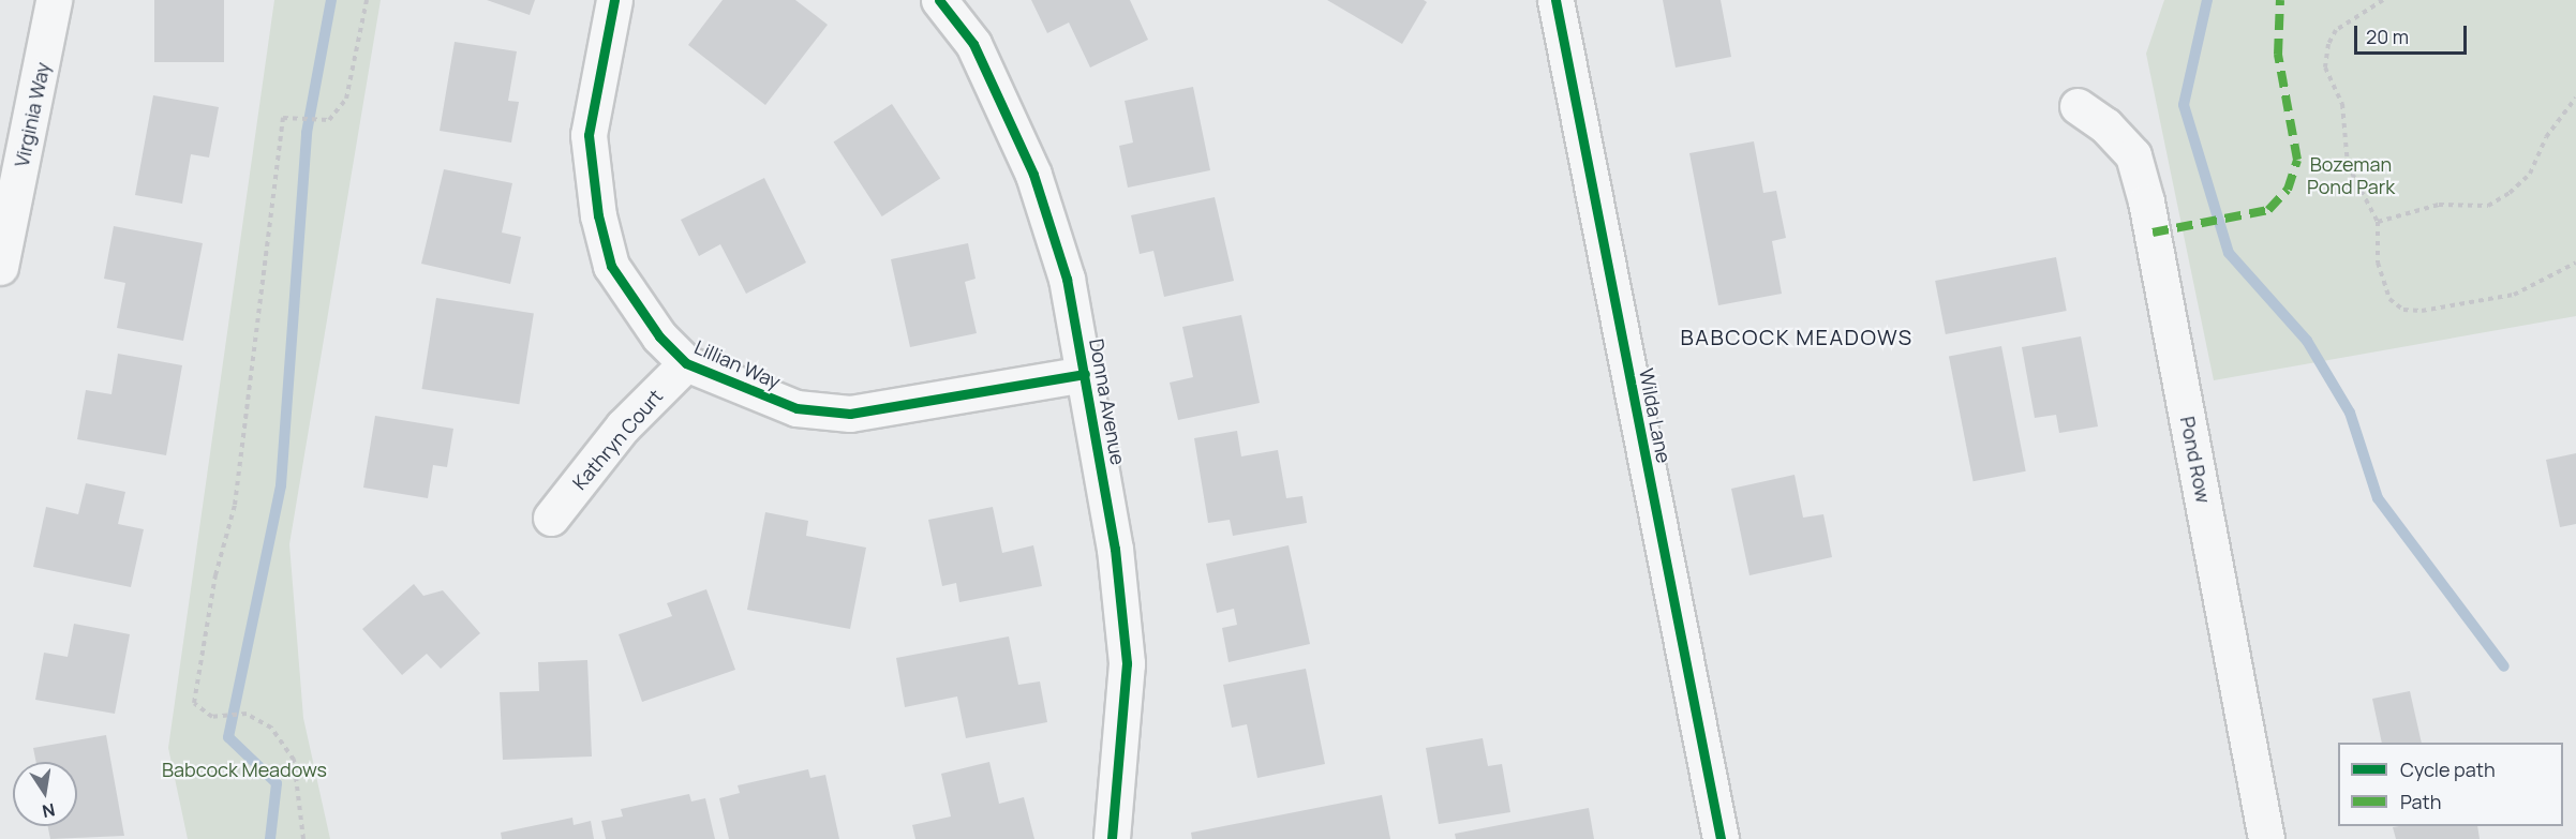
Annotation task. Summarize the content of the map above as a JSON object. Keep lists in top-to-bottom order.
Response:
{
  "streets": {
    "street": [
      "Virginia Way",
      "Lillian Way",
      "Donna Avenue",
      "Wilda Lane",
      "Kathryn Court",
      "Pond Row"
    ]
  },
  "crossings": [
    ["Lillian Way", "Donna Avenue"],
    ["Lillian Way", "Kathryn Court"]
  ],
  "districts": ["BABCOCK MEADOWS"],
  "parks": ["Bozeman Pond Park", "Babcock Meadows"],
  "legend": ["Cycle path", "Path"],
  "scale_bar": "20 m",
  "north": "bottom"
}
